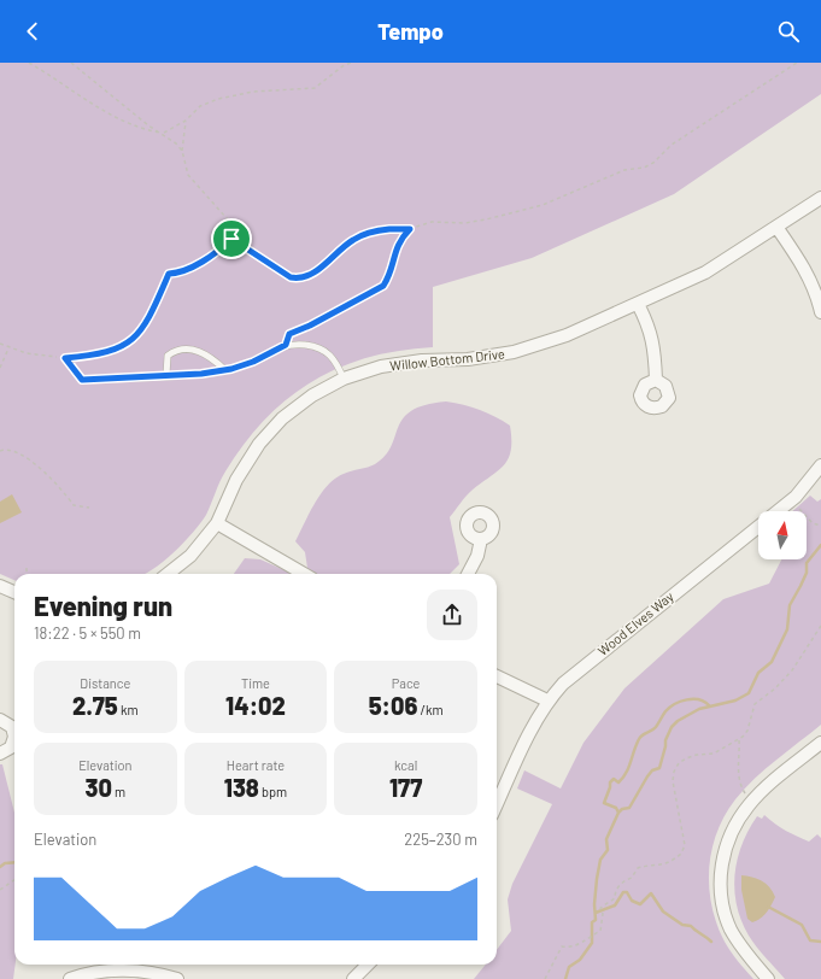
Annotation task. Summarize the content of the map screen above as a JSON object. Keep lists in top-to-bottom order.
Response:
{
  "streets": {
    "street": ["Willow Bottom Drive", "Wood Elves Way"]
  },
  "north": "top",
  "page": {
    "header": "Tempo",
    "heading": ["Evening run", "18:22 · 5 × 550 m"],
    "stats": [
      ["Distance", "2.75 km"],
      ["Time", "14:02"],
      ["Pace", "5:06 /km"],
      ["Elevation", "30 m"],
      ["Heart rate", "138 bpm"],
      ["kcal", "177"]
    ],
    "chart": ["Elevation", "225–230 m"]
  }
}
